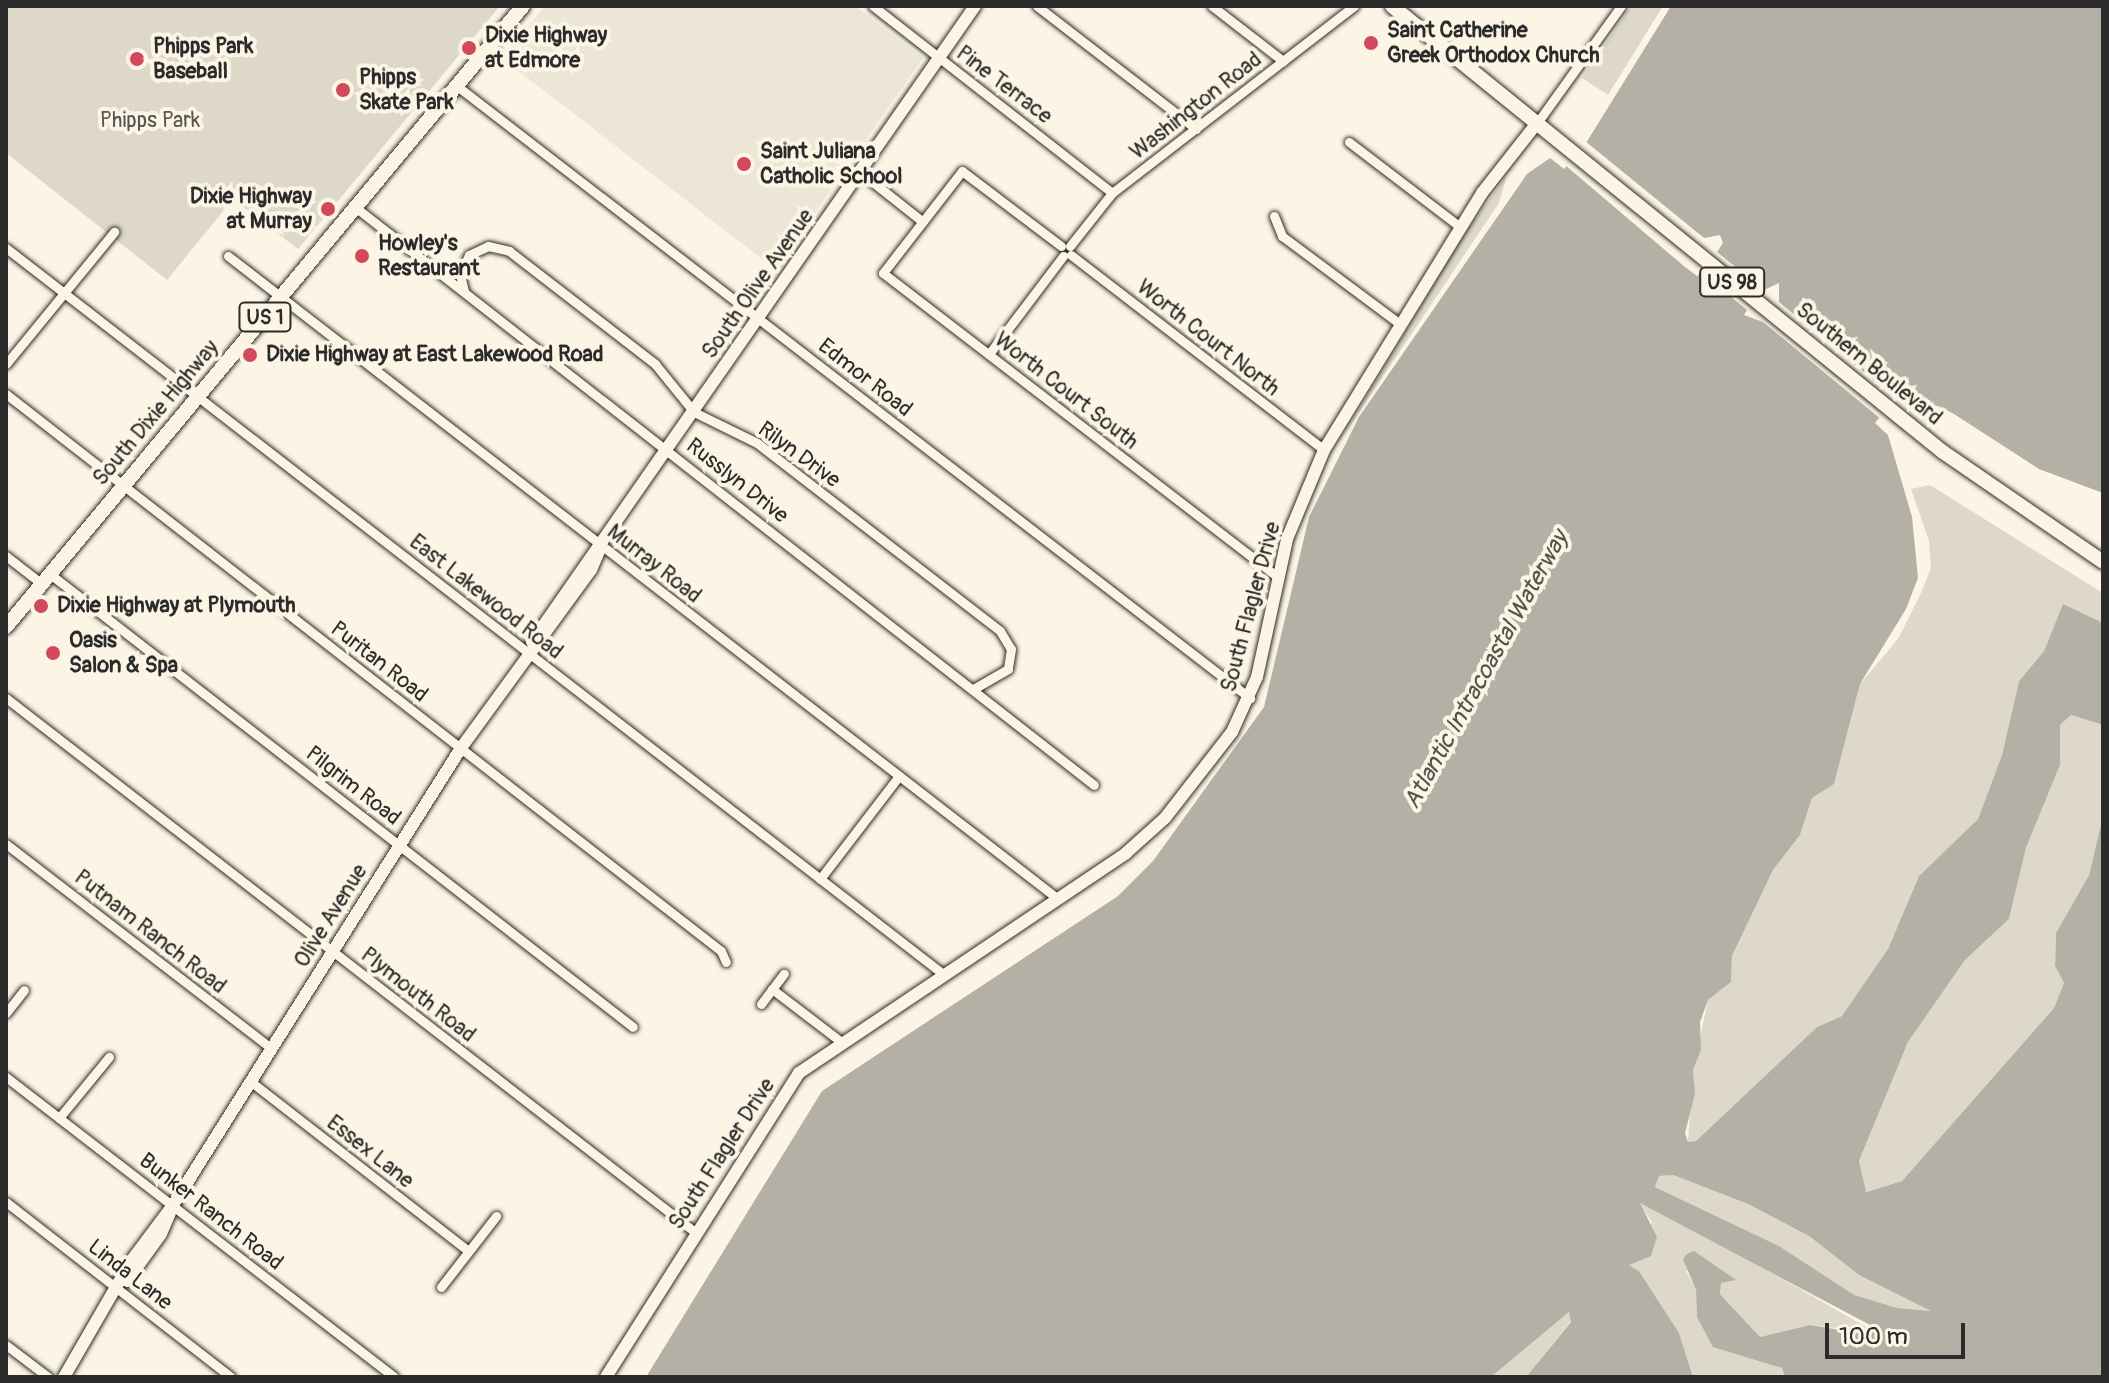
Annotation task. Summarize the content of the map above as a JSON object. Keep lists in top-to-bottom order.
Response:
{
  "streets": {
    "main road": [
      "US 98",
      "US 1",
      "Southern Boulevard",
      "South Dixie Highway"
    ],
    "street": [
      "Pine Terrace",
      "Washington Road",
      "South Olive Avenue",
      "Worth Court North",
      "Edmor Road",
      "Worth Court South",
      "Rilyn Drive",
      "Russlyn Drive",
      "Murray Road",
      "East Lakewood Road",
      "South Flagler Drive",
      "Puritan Road",
      "Pilgrim Road",
      "Olive Avenue",
      "Putnam Ranch Road",
      "Plymouth Road",
      "Essex Lane",
      "Bunker Ranch Road",
      "Linda Lane"
    ]
  },
  "crossings": [
    ["Pine Terrace", "Washington Road"],
    ["Pine Terrace", "South Olive Avenue"],
    ["Washington Road", "Worth Court North"],
    ["Washington Road", "Worth Court South"],
    ["South Olive Avenue", "Edmor Road"],
    ["South Olive Avenue", "Rilyn Drive"],
    ["South Olive Avenue", "Russlyn Drive"],
    ["South Olive Avenue", "Murray Road"],
    ["South Olive Avenue", "Olive Avenue"],
    ["Worth Court North", "Worth Court South"],
    ["Worth Court North", "South Flagler Drive"],
    ["Southern Boulevard", "South Flagler Drive"],
    ["Edmor Road", "South Dixie Highway"],
    ["Edmor Road", "South Flagler Drive"],
    ["Worth Court South", "South Flagler Drive"],
    ["South Dixie Highway", "Russlyn Drive"],
    ["South Dixie Highway", "Murray Road"],
    ["South Dixie Highway", "East Lakewood Road"],
    ["South Dixie Highway", "Puritan Road"],
    ["South Dixie Highway", "Pilgrim Road"],
    ["Rilyn Drive", "Russlyn Drive"],
    ["Murray Road", "South Flagler Drive"],
    ["Murray Road", "Olive Avenue"],
    ["East Lakewood Road", "South Flagler Drive"],
    ["East Lakewood Road", "Olive Avenue"],
    ["South Flagler Drive", "Plymouth Road"],
    ["Puritan Road", "Olive Avenue"],
    ["Pilgrim Road", "Olive Avenue"],
    ["Olive Avenue", "Putnam Ranch Road"],
    ["Olive Avenue", "Plymouth Road"],
    ["Olive Avenue", "Essex Lane"],
    ["Olive Avenue", "Bunker Ranch Road"],
    ["Olive Avenue", "Linda Lane"]
  ],
  "water": ["Atlantic Intracoastal Waterway"],
  "parks": ["Phipps Park"],
  "places": [
    "Saint Catherine Greek Orthodox Church",
    "Dixie Highway at Edmore",
    "Phipps Park Baseball",
    "Phipps Skate Park",
    "Saint Juliana Catholic School",
    "Dixie Highway at Murray",
    "Howley's Restaurant",
    "Dixie Highway at East Lakewood Road",
    "Dixie Highway at Plymouth",
    "Oasis Salon & Spa"
  ],
  "scale_bar": "100 m"
}
